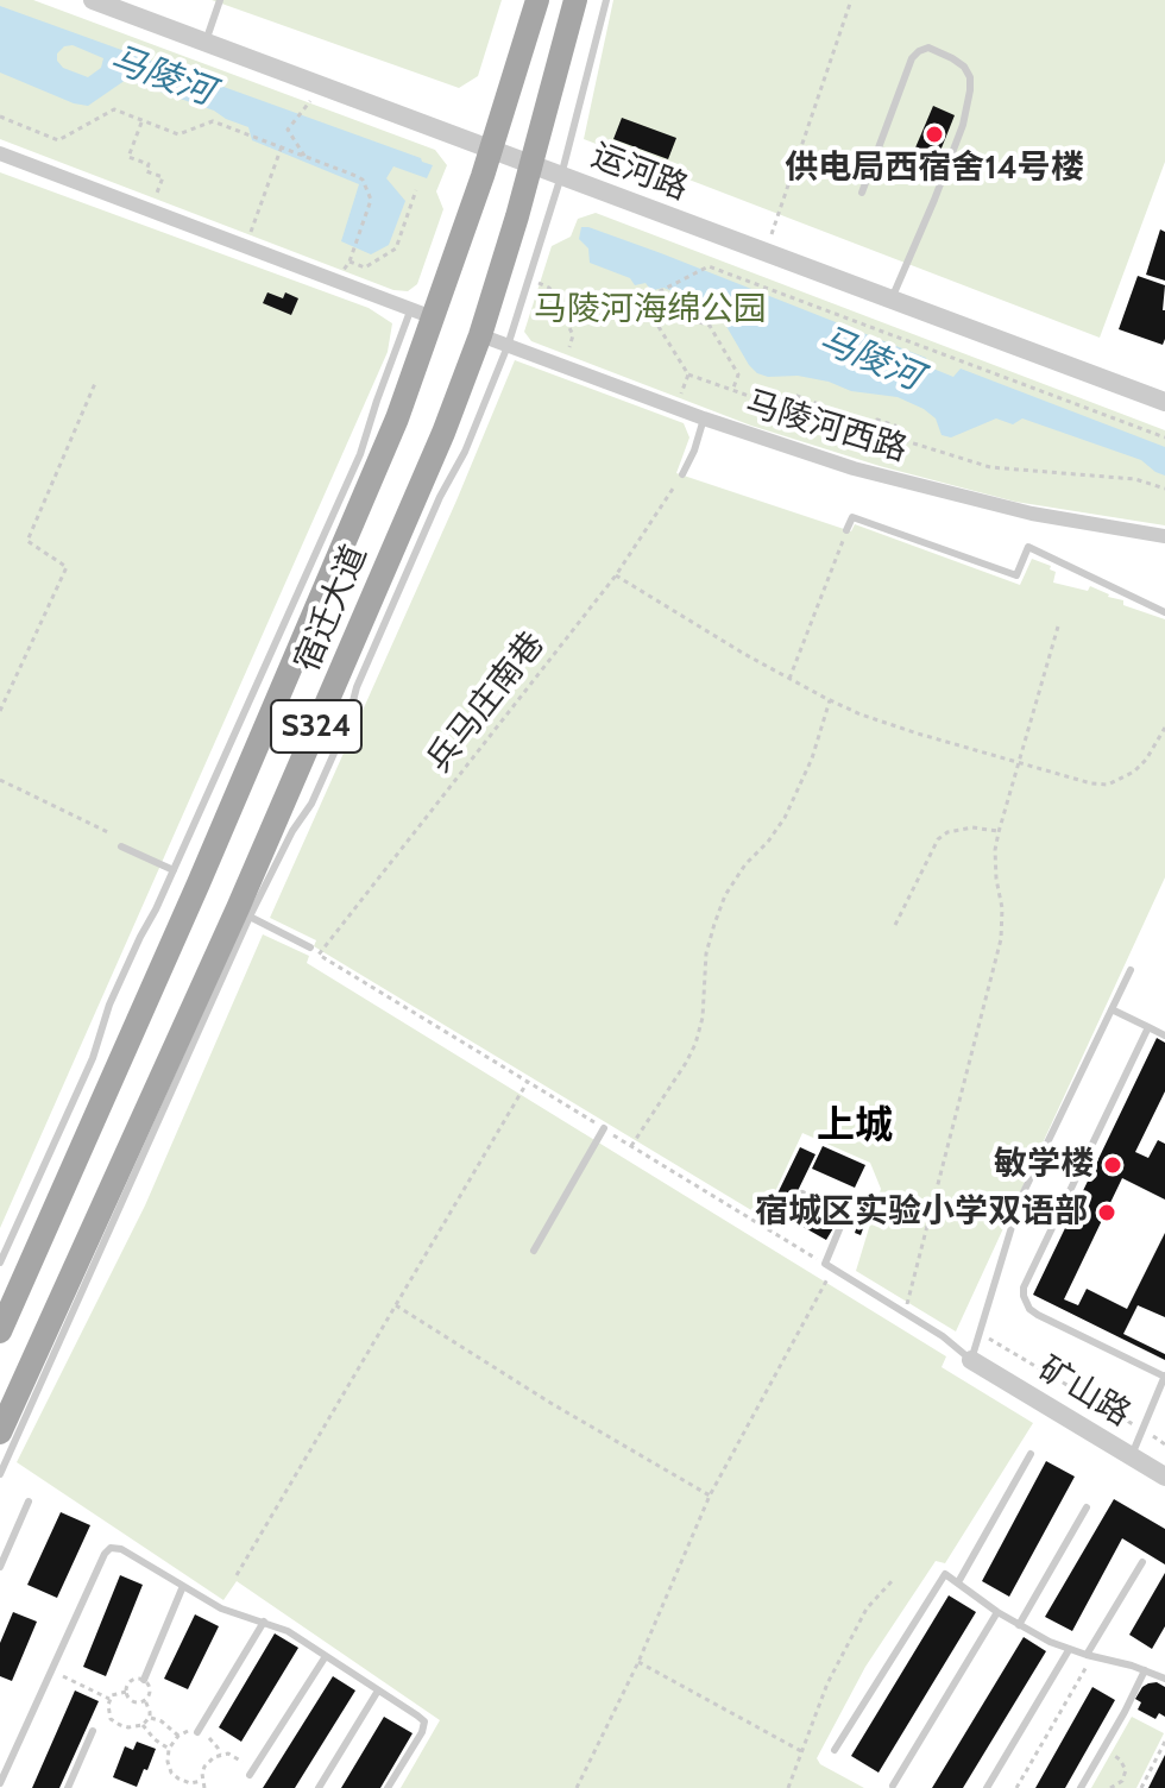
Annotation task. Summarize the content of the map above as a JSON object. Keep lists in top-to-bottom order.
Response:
{
  "streets": {
    "main road": ["宿迁大道", "S324"],
    "street": ["运河路", "马陵河西路", "矿山路"],
    "path": ["兵马庄南巷"]
  },
  "crossings": [
    ["运河路", "宿迁大道"],
    ["马陵河西路", "宿迁大道"]
  ],
  "districts": ["上城"],
  "water": ["马陵河"],
  "parks": ["马陵河海绵公园"],
  "places": ["供电局西宿舍14号楼", "敏学楼", "宿城区实验小学双语部"]
}
